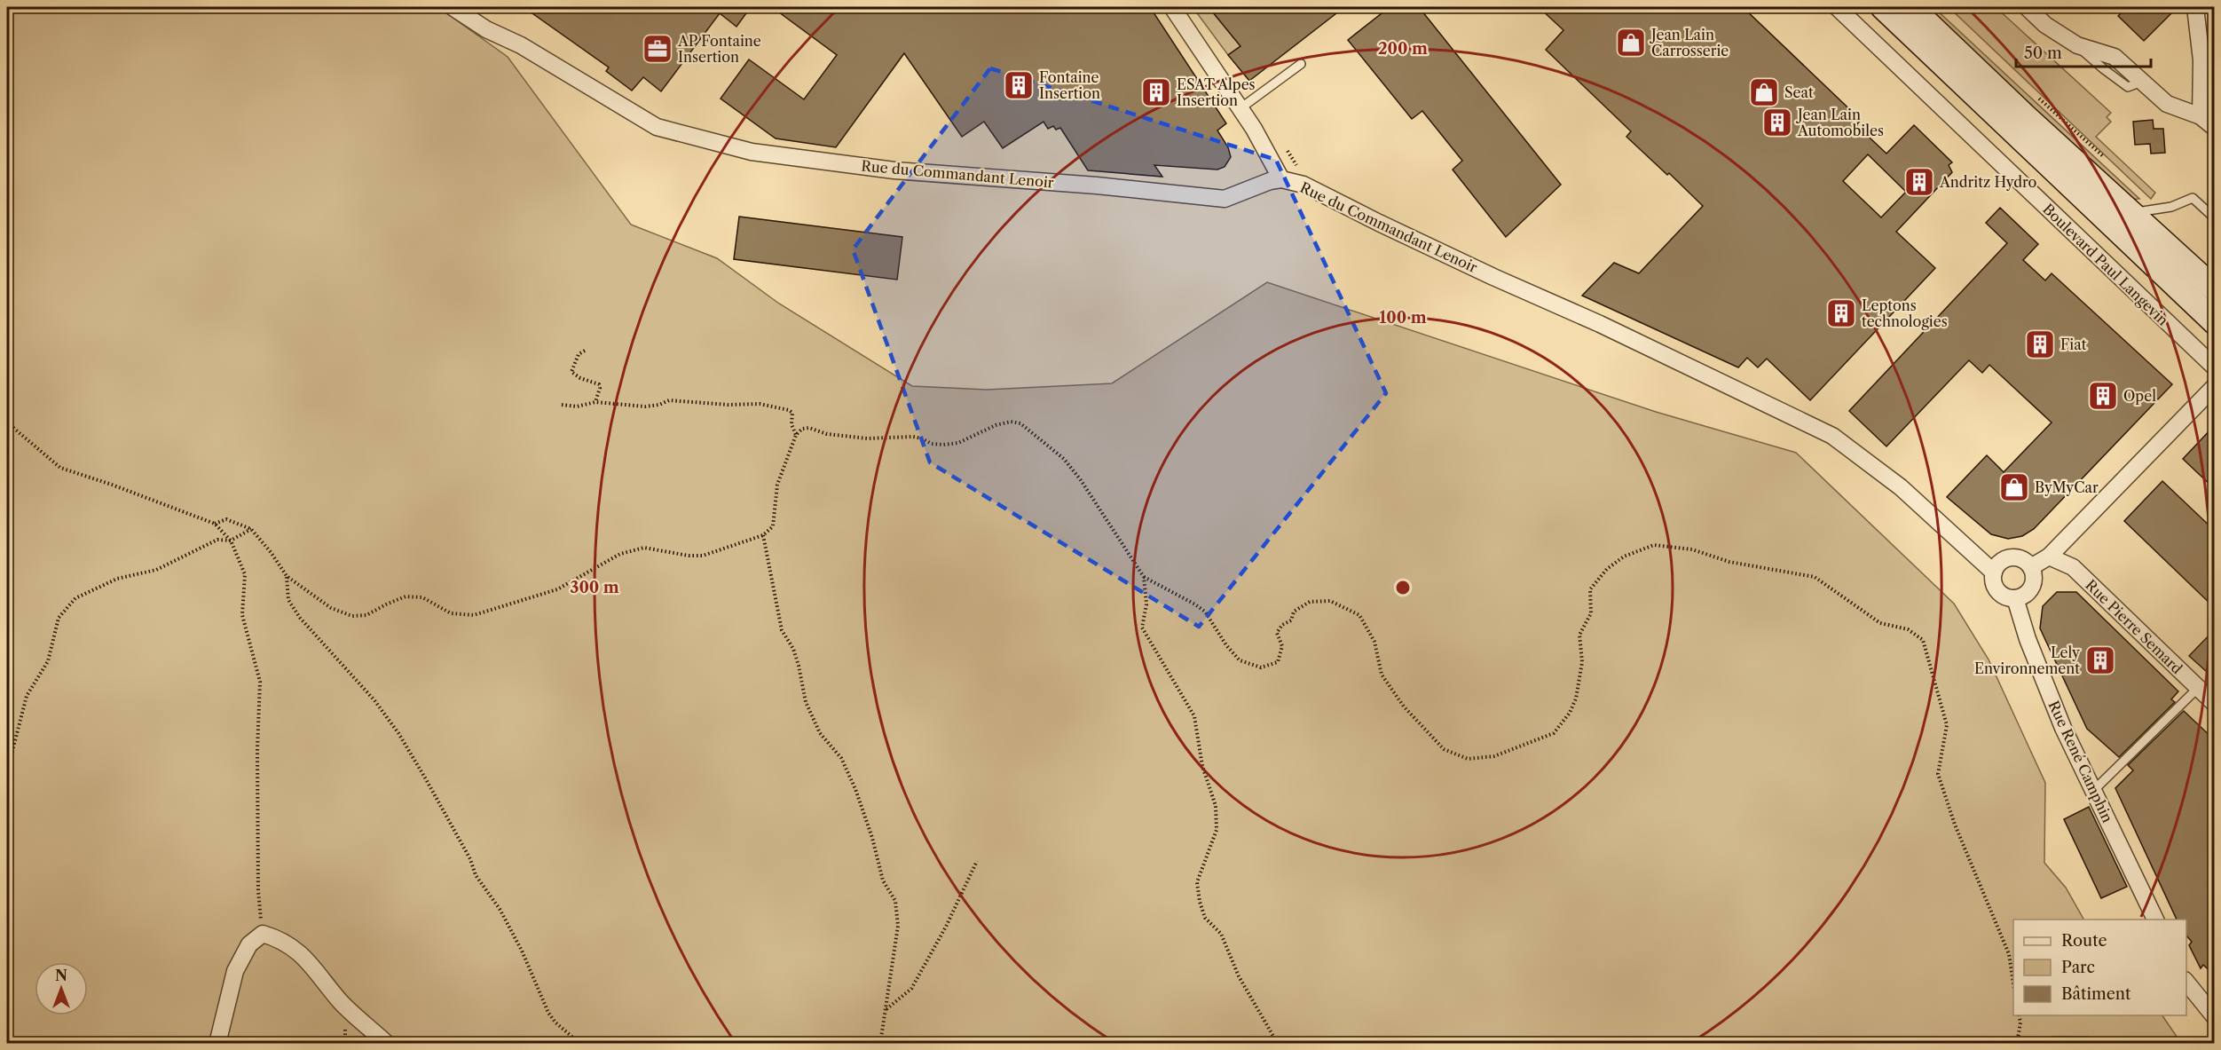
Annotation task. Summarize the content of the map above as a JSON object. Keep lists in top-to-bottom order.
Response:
{
  "streets": {
    "street": [
      "Rue du Commandant Lenoir",
      "Boulevard Paul Langevin",
      "Rue Pierre Semard",
      "Rue René Camphin"
    ]
  },
  "crossings": [
    ["Rue du Commandant Lenoir", "Rue René Camphin"]
  ],
  "places": {
    "shop": ["Jean Lain Carrosserie", "Seat", "ByMyCar"],
    "office": ["AP Fontaine Insertion"],
    "building": [
      "Fontaine Insertion",
      "ESAT Alpes Insertion",
      "Jean Lain Automobiles",
      "Andritz Hydro",
      "Leptons technologies",
      "Fiat",
      "Opel",
      "Lely Environnement"
    ]
  },
  "legend": ["Route", "Parc", "Bâtiment"],
  "scale_bar": "50 m",
  "north": "top",
  "rings": ["200 m", "100 m", "300 m"]
}
